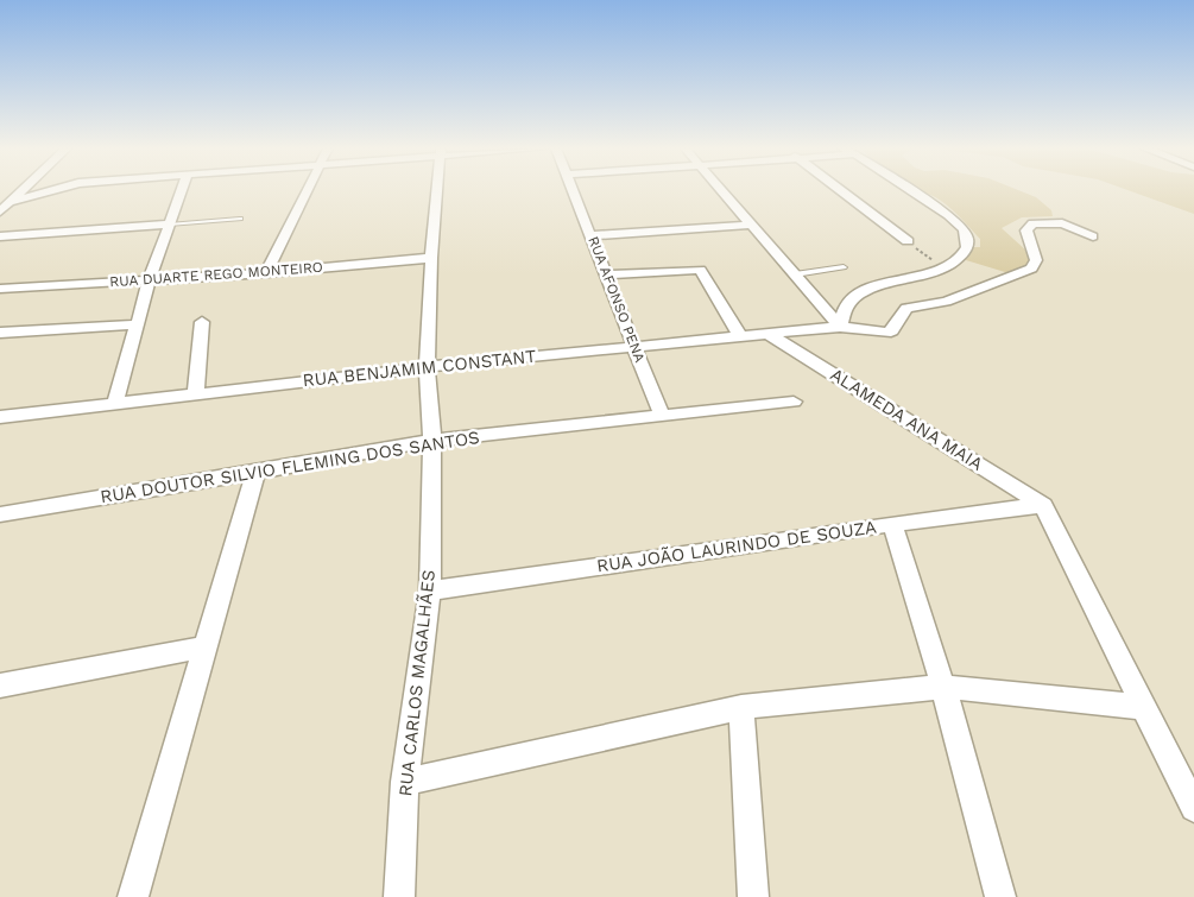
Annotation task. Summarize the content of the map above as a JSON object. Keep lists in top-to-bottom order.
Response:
{
  "streets": {
    "street": [
      "RUA DUARTE REGO MONTEIRO",
      "RUA AFONSO PENA",
      "RUA BENJAMIM CONSTANT",
      "ALAMEDA ANA MAIA",
      "RUA DOUTOR SILVIO FLEMING DOS SANTOS",
      "RUA JOÃO LAURINDO DE SOUZA",
      "RUA CARLOS MAGALHÃES"
    ]
  },
  "crossings": [
    ["RUA DUARTE REGO MONTEIRO", "RUA CARLOS MAGALHÃES"],
    ["RUA AFONSO PENA", "RUA BENJAMIM CONSTANT"],
    ["RUA AFONSO PENA", "RUA DOUTOR SILVIO FLEMING DOS SANTOS"],
    ["RUA BENJAMIM CONSTANT", "ALAMEDA ANA MAIA"],
    ["RUA BENJAMIM CONSTANT", "RUA CARLOS MAGALHÃES"],
    ["ALAMEDA ANA MAIA", "RUA JOÃO LAURINDO DE SOUZA"],
    ["RUA DOUTOR SILVIO FLEMING DOS SANTOS", "RUA CARLOS MAGALHÃES"],
    ["RUA JOÃO LAURINDO DE SOUZA", "RUA CARLOS MAGALHÃES"]
  ]
}
